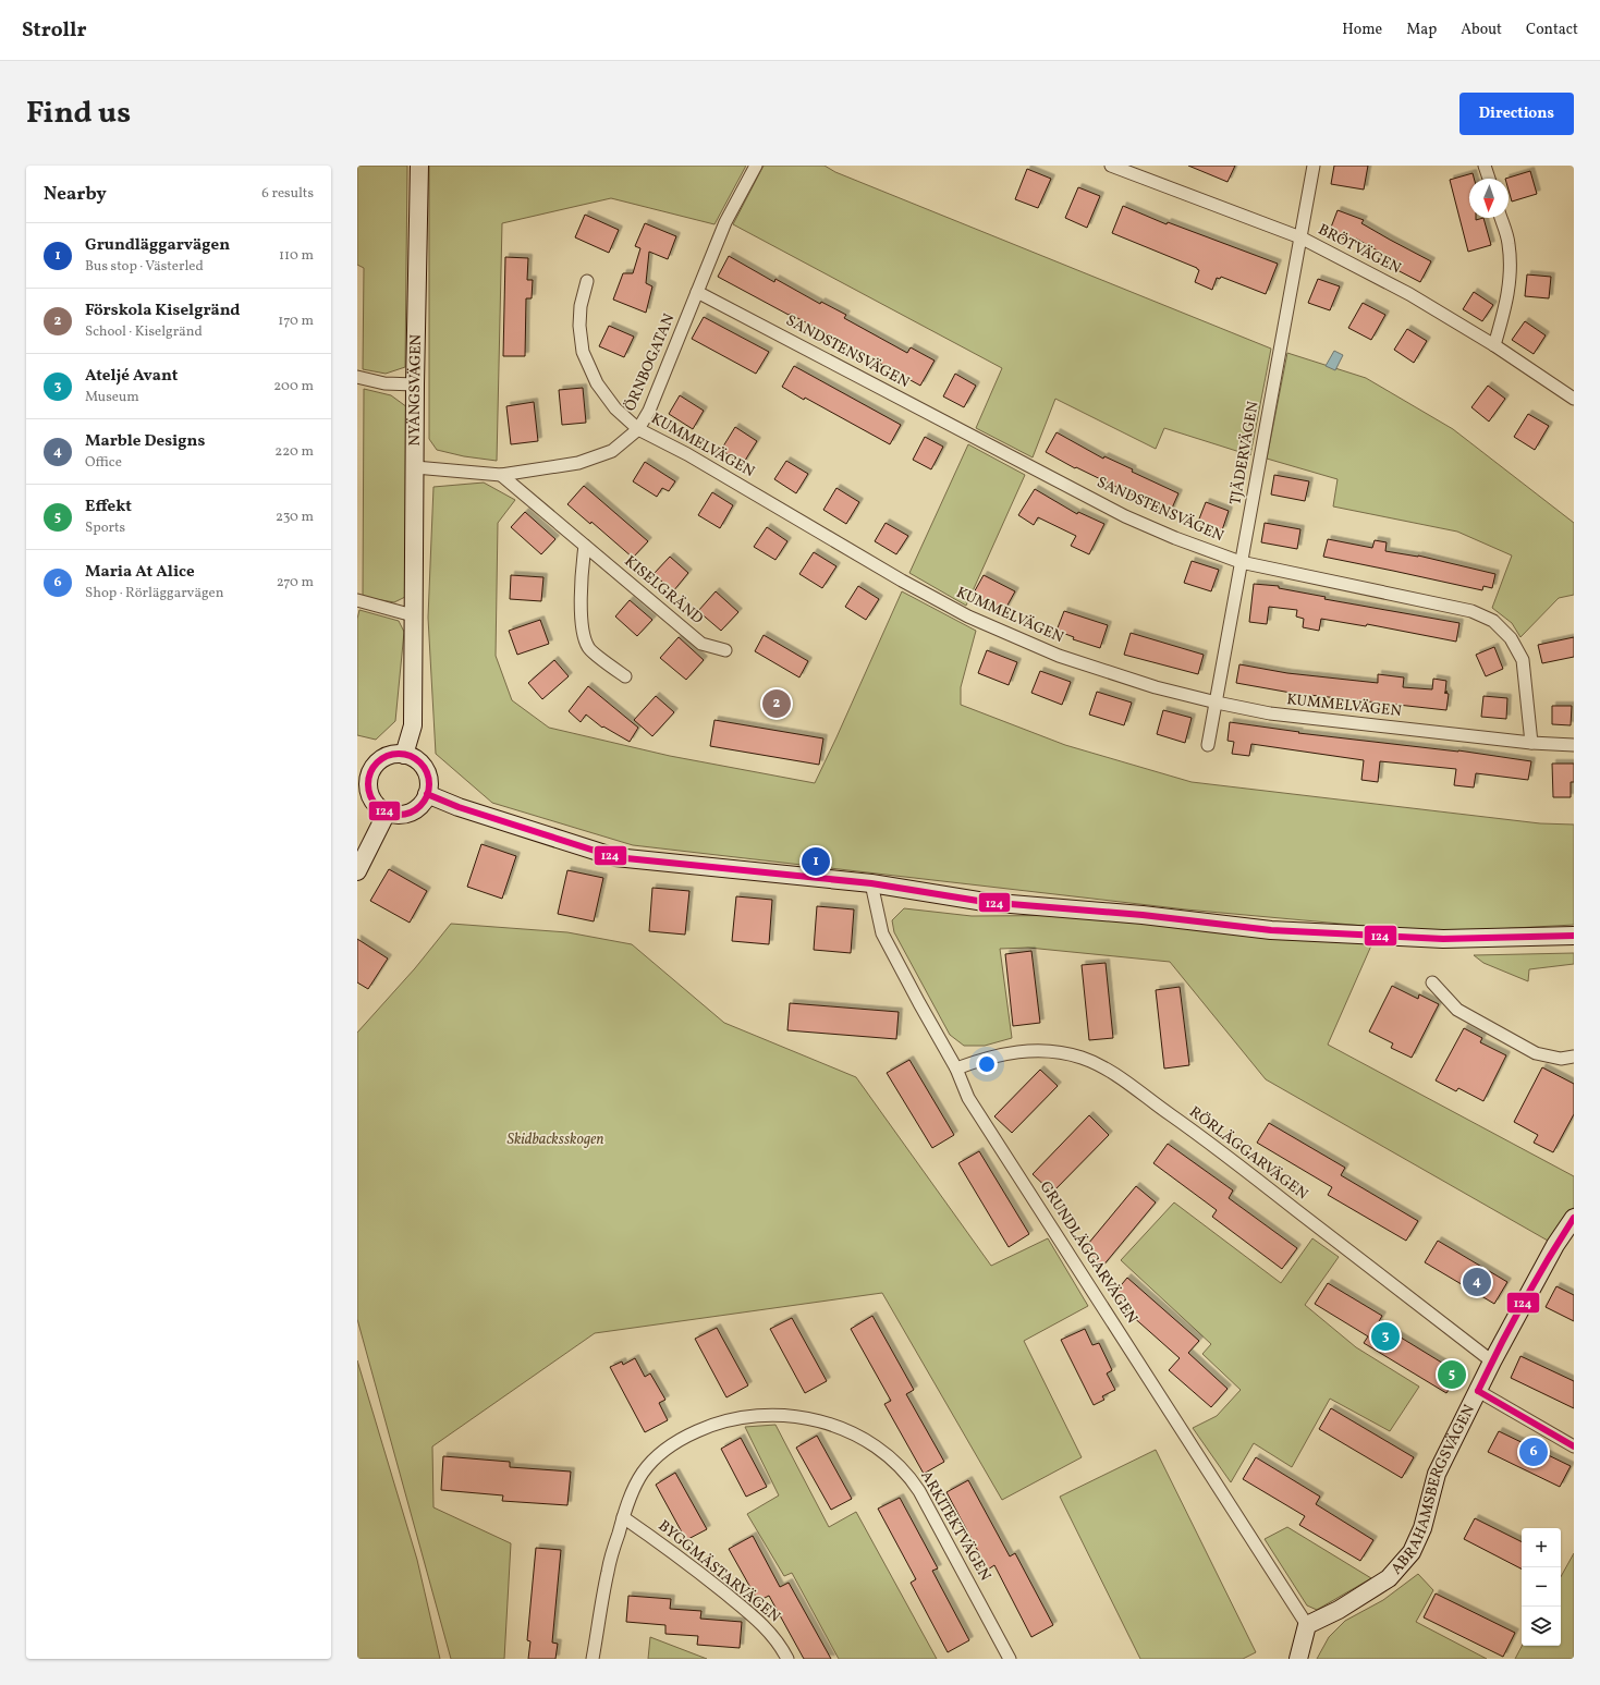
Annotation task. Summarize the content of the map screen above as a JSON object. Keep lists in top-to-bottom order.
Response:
{
  "streets": {
    "street": [
      "BRÖTVÄGEN",
      "SANDSTENSVÄGEN",
      "ÖRNBOGATAN",
      "NYÄNGSVÄGEN",
      "KUMMELVÄGEN",
      "TJÄDERVÄGEN",
      "KISELGRÄND",
      "RÖRLÄGGARVÄGEN",
      "GRUNDLÄGGARVÄGEN",
      "ABRAHAMSBERGSVÄGEN",
      "ARKITEKTVÄGEN",
      "BYGGMÄSTARVÄGEN"
    ]
  },
  "crossings": [
    ["BRÖTVÄGEN", "TJÄDERVÄGEN"],
    ["SANDSTENSVÄGEN", "ÖRNBOGATAN"],
    ["SANDSTENSVÄGEN", "KUMMELVÄGEN"],
    ["SANDSTENSVÄGEN", "TJÄDERVÄGEN"],
    ["ÖRNBOGATAN", "NYÄNGSVÄGEN"],
    ["ÖRNBOGATAN", "KUMMELVÄGEN"],
    ["ÖRNBOGATAN", "KISELGRÄND"],
    ["KUMMELVÄGEN", "TJÄDERVÄGEN"],
    ["RÖRLÄGGARVÄGEN", "GRUNDLÄGGARVÄGEN"],
    ["RÖRLÄGGARVÄGEN", "ABRAHAMSBERGSVÄGEN"],
    ["GRUNDLÄGGARVÄGEN", "ABRAHAMSBERGSVÄGEN"],
    ["ARKITEKTVÄGEN", "BYGGMÄSTARVÄGEN"]
  ],
  "parks": ["Skidbacksskogen"],
  "lines": ["transit line 124"],
  "north": "bottom",
  "page": {
    "header": "Strollr",
    "nav": [
      "Home",
      "Map",
      "About",
      "Contact"
    ],
    "title": "Find us",
    "buttons": "Directions",
    "heading": ["Nearby", "6 results"],
    "list": [
      {
        "mark": "1",
        "name": "Grundläggarvägen",
        "note": "Bus stop · Västerled",
        "value": "110 m"
      },
      {
        "mark": "2",
        "name": "Förskola Kiselgränd",
        "note": "School · Kiselgränd",
        "value": "170 m"
      },
      {
        "mark": "3",
        "name": "Ateljé Avant",
        "note": "Museum",
        "value": "200 m"
      },
      {
        "mark": "4",
        "name": "Marble Designs",
        "note": "Office",
        "value": "220 m"
      },
      {
        "mark": "5",
        "name": "Effekt",
        "note": "Sports",
        "value": "230 m"
      },
      {
        "mark": "6",
        "name": "Maria At Alice",
        "note": "Shop · Rörläggarvägen",
        "value": "270 m"
      }
    ],
    "pins": [
      "2",
      "1",
      "4",
      "3",
      "5",
      "6"
    ],
    "map_buttons": ["+", "−"]
  }
}
